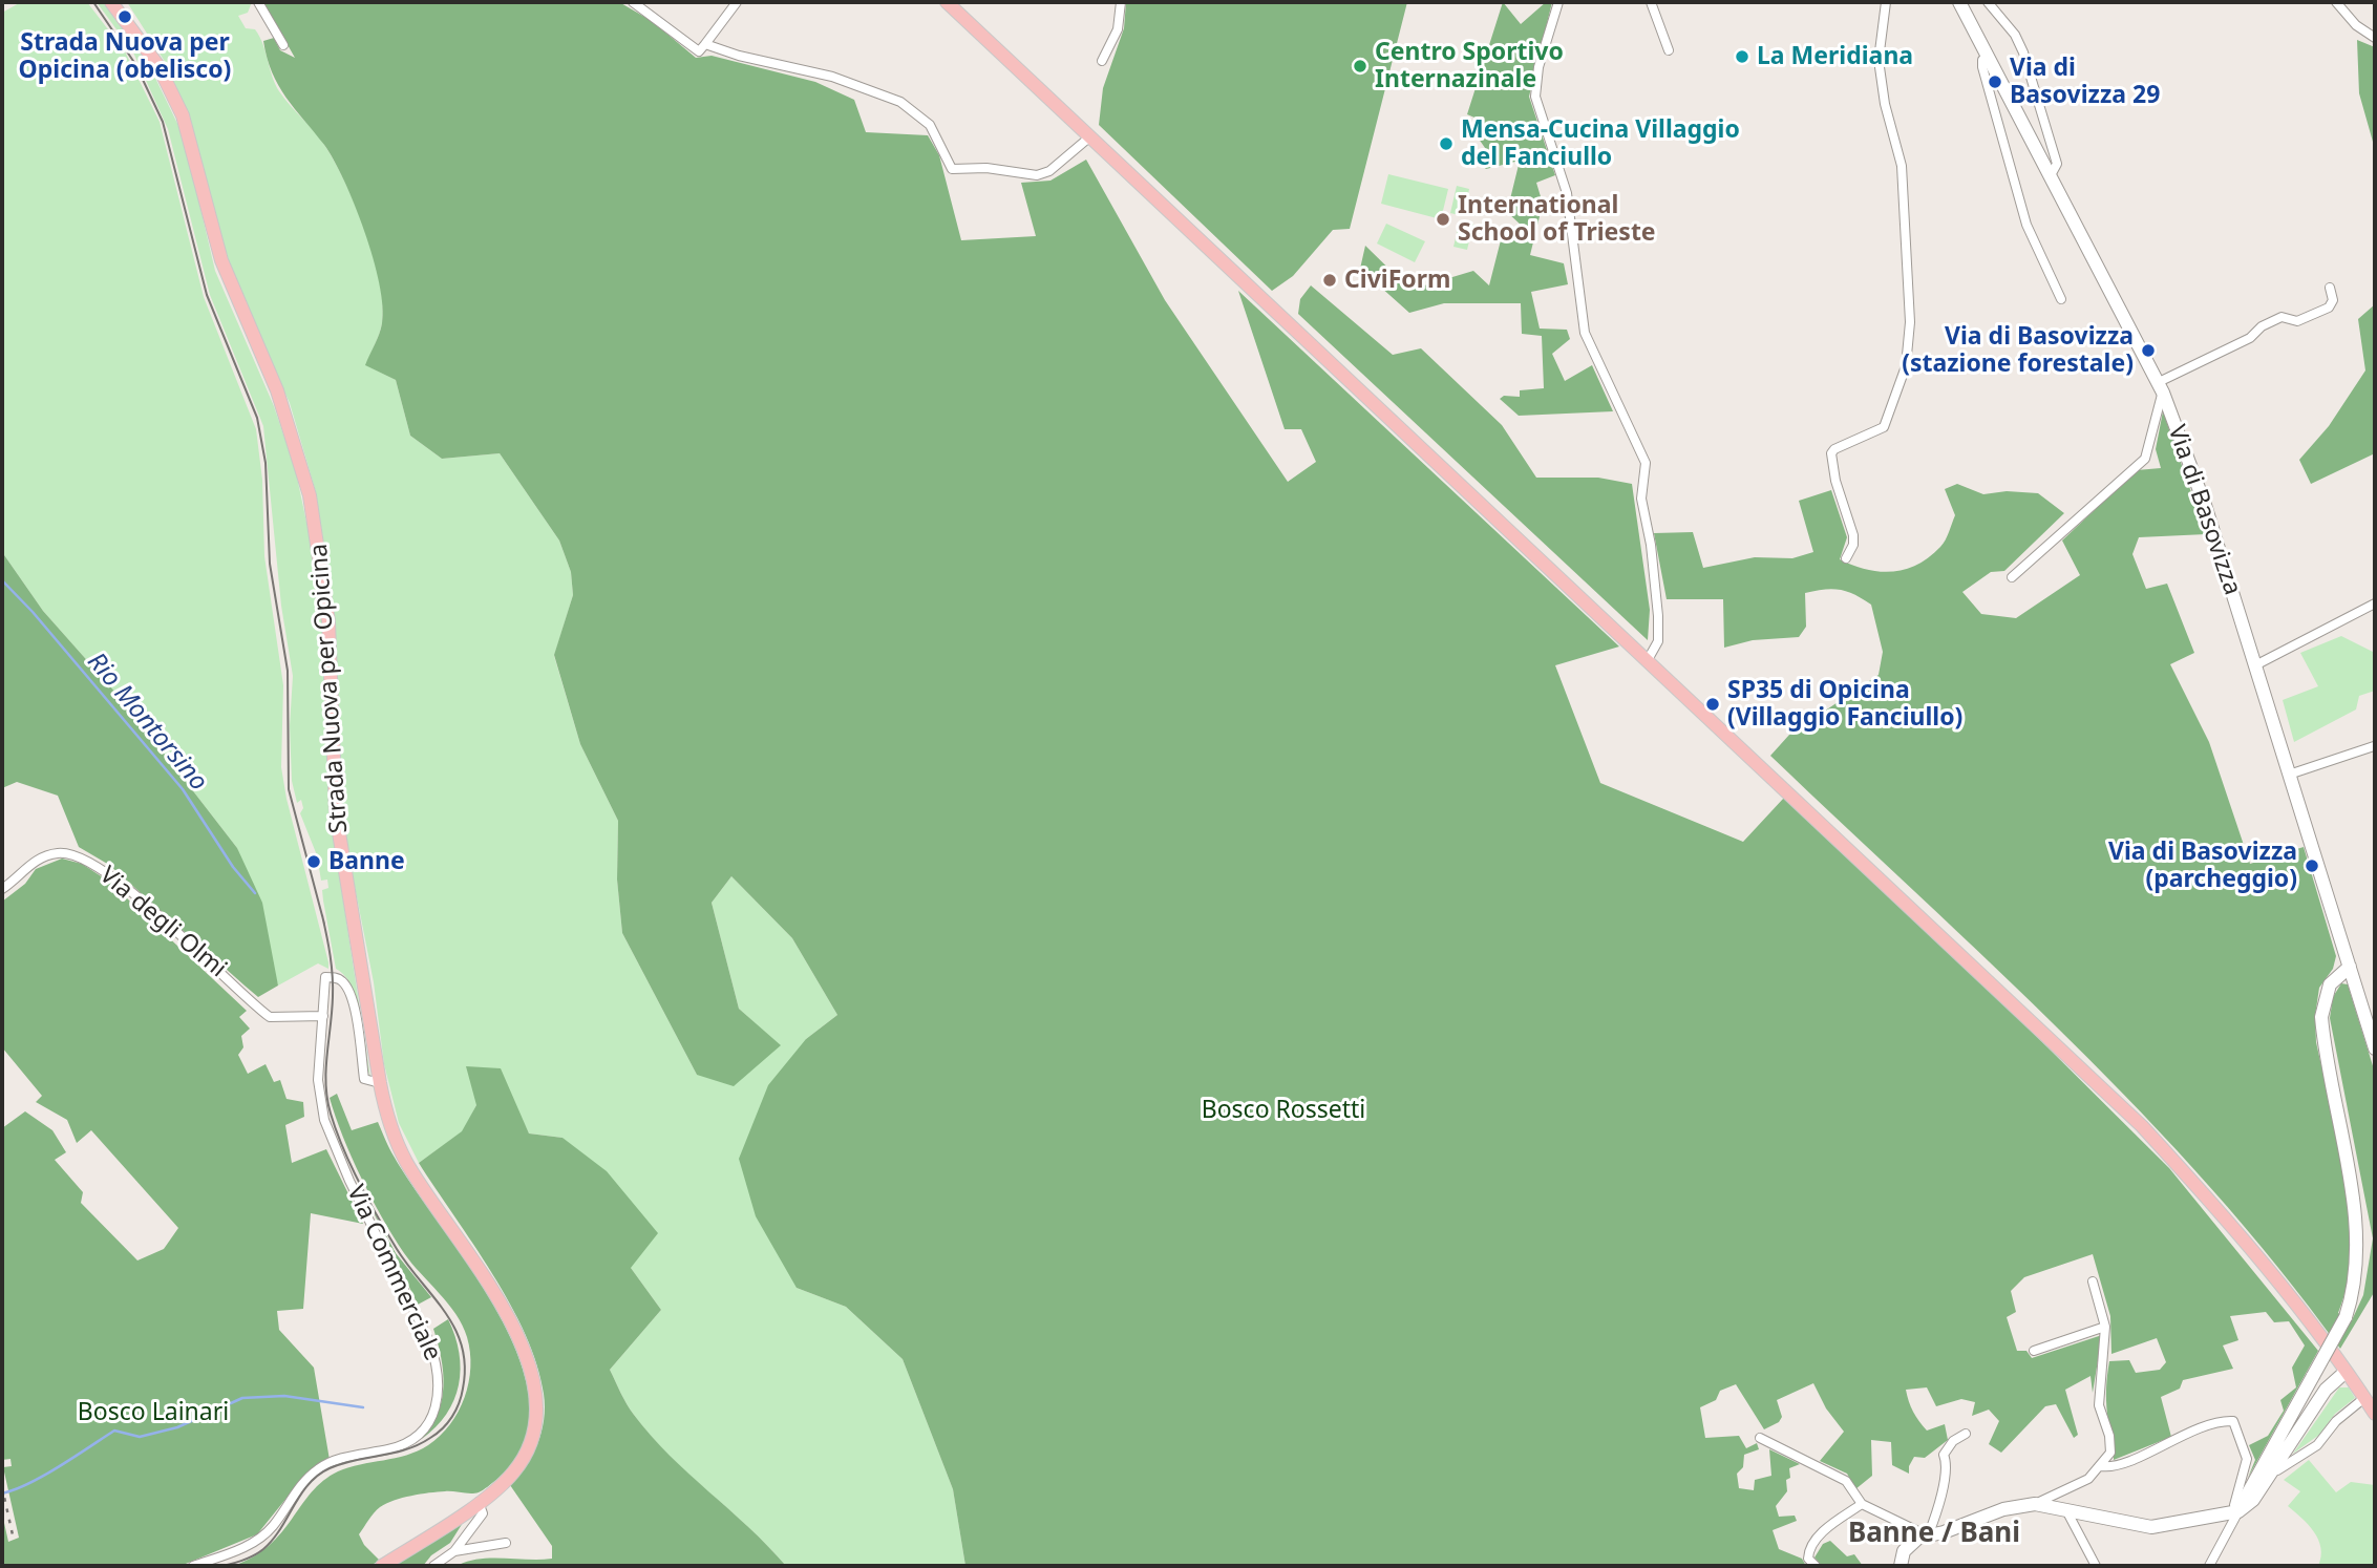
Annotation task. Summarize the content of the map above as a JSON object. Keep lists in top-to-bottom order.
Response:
{
  "streets": {
    "main road": ["Strada Nuova per Opicina"],
    "street": ["Via di Basovizza", "Via degli Olmi", "Via Commerciale"]
  },
  "crossings": [
    ["Strada Nuova per Opicina", "Via Commerciale"],
    ["Via degli Olmi", "Via Commerciale"]
  ],
  "districts": ["Banne / Bani"],
  "water": ["Rio Montorsino"],
  "parks": ["Bosco Rossetti", "Bosco Lainari"],
  "places": [
    "Strada Nuova per Opicina (obelisco)",
    "La Meridiana",
    "Centro Sportivo Internazinale",
    "Via di Basovizza 29",
    "Mensa-Cucina Villaggio del Fanciullo",
    "International School of Trieste",
    "CiviForm",
    "Via di Basovizza (stazione forestale)",
    "SP35 di Opicina (Villaggio Fanciullo)",
    "Banne",
    "Via di Basovizza (parcheggio)"
  ]
}
